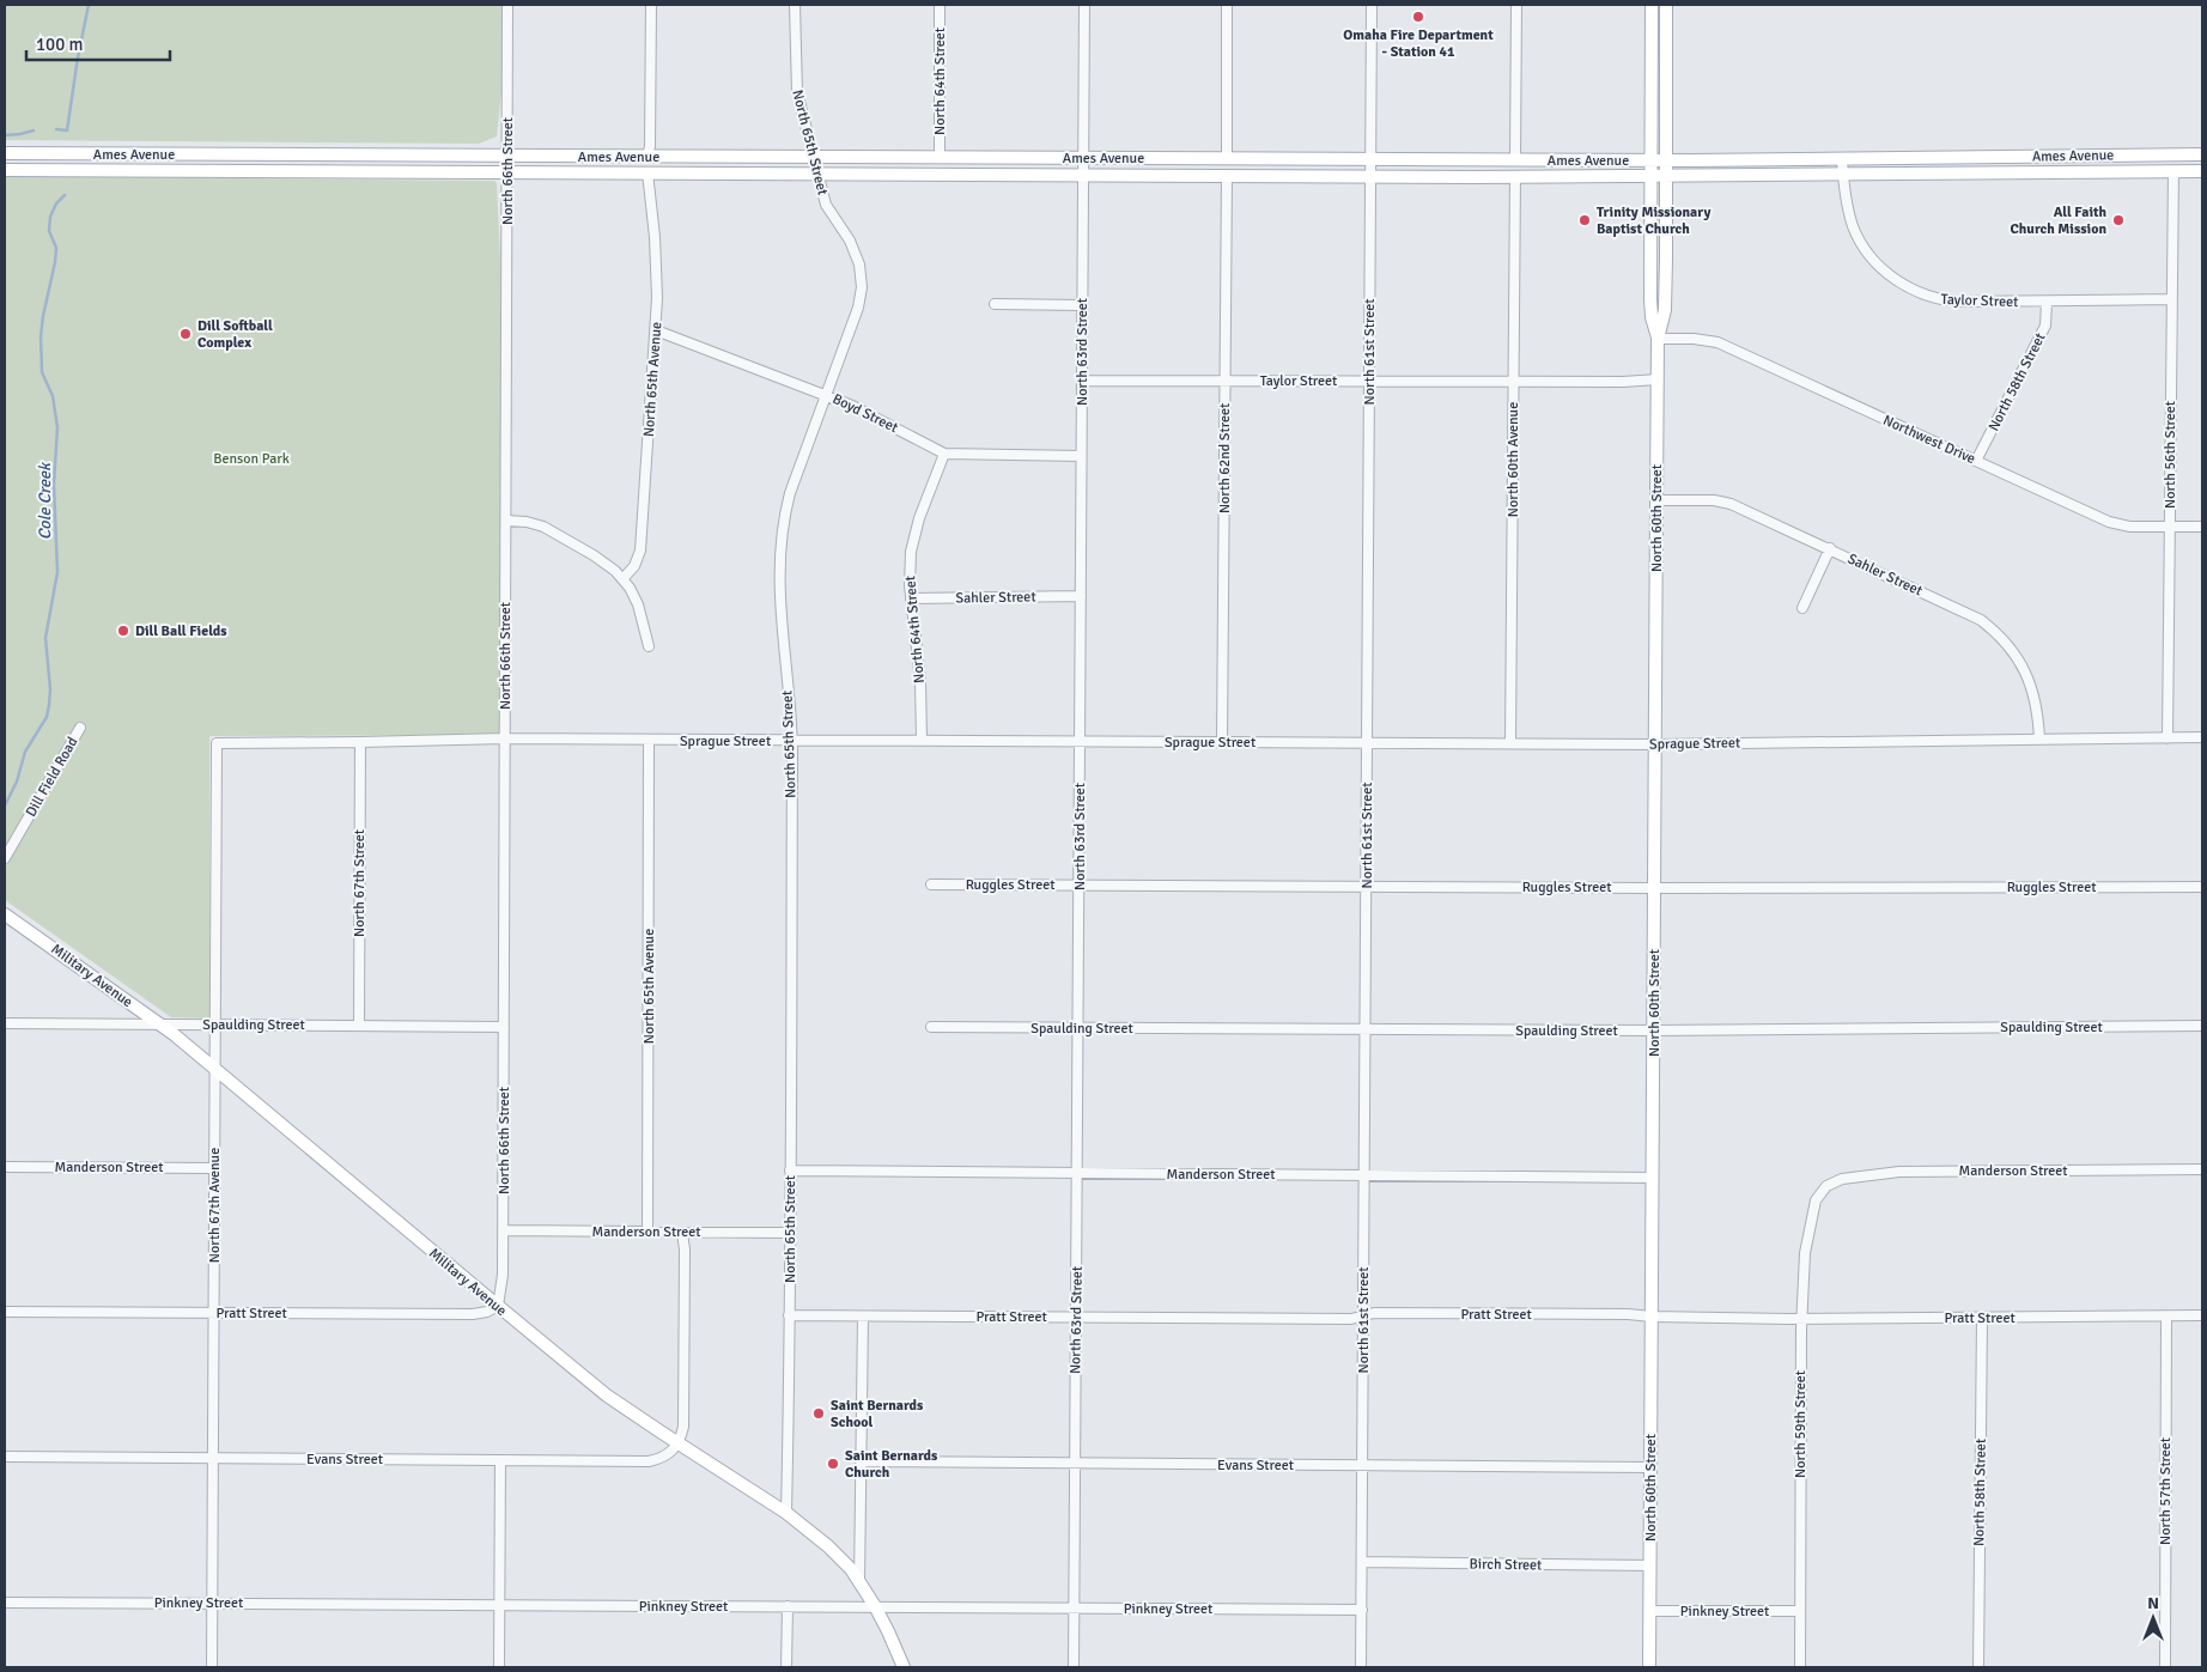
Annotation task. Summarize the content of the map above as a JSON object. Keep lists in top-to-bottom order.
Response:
{
  "streets": {
    "main road": ["Ames Avenue", "North 60th Street", "Military Avenue"],
    "street": [
      "North 64th Street",
      "North 65th Street",
      "North 66th Street",
      "Taylor Street",
      "North 63rd Street",
      "North 61st Street",
      "North 65th Avenue",
      "North 58th Street",
      "Boyd Street",
      "Northwest Drive",
      "North 56th Street",
      "North 62nd Street",
      "North 60th Avenue",
      "Sahler Street",
      "Sprague Street",
      "Dill Field Road",
      "North 67th Street",
      "Ruggles Street",
      "Spaulding Street",
      "Manderson Street",
      "North 67th Avenue",
      "Pratt Street",
      "North 59th Street",
      "Evans Street",
      "North 57th Street",
      "Birch Street",
      "Pinkney Street"
    ]
  },
  "crossings": [
    ["North 64th Street", "Ames Avenue"],
    ["North 64th Street", "Boyd Street"],
    ["North 64th Street", "Sahler Street"],
    ["North 64th Street", "Sprague Street"],
    ["North 65th Street", "Ames Avenue"],
    ["North 65th Street", "Boyd Street"],
    ["North 65th Street", "Sprague Street"],
    ["North 65th Street", "Military Avenue"],
    ["North 65th Street", "Manderson Street"],
    ["North 65th Street", "Pratt Street"],
    ["Ames Avenue", "North 66th Street"],
    ["Ames Avenue", "Taylor Street"],
    ["Ames Avenue", "North 63rd Street"],
    ["Ames Avenue", "North 61st Street"],
    ["Ames Avenue", "North 65th Avenue"],
    ["Ames Avenue", "North 56th Street"],
    ["Ames Avenue", "North 62nd Street"],
    ["Ames Avenue", "North 60th Avenue"],
    ["Ames Avenue", "North 60th Street"],
    ["North 66th Street", "Sprague Street"],
    ["North 66th Street", "Military Avenue"],
    ["North 66th Street", "Spaulding Street"],
    ["North 66th Street", "Manderson Street"],
    ["North 66th Street", "Pratt Street"],
    ["Taylor Street", "North 63rd Street"],
    ["Taylor Street", "North 61st Street"],
    ["Taylor Street", "North 58th Street"],
    ["Taylor Street", "North 56th Street"],
    ["Taylor Street", "North 62nd Street"],
    ["Taylor Street", "North 60th Avenue"],
    ["Taylor Street", "North 60th Street"],
    ["North 63rd Street", "Boyd Street"],
    ["North 63rd Street", "Sahler Street"],
    ["North 63rd Street", "Sprague Street"],
    ["North 63rd Street", "Ruggles Street"],
    ["North 63rd Street", "Spaulding Street"],
    ["North 63rd Street", "Manderson Street"],
    ["North 63rd Street", "Pratt Street"],
    ["North 63rd Street", "Evans Street"],
    ["North 63rd Street", "Pinkney Street"],
    ["North 61st Street", "Sprague Street"],
    ["North 61st Street", "Ruggles Street"],
    ["North 61st Street", "Spaulding Street"],
    ["North 61st Street", "Manderson Street"],
    ["North 61st Street", "Pratt Street"],
    ["North 61st Street", "Evans Street"],
    ["North 61st Street", "Birch Street"],
    ["North 61st Street", "Pinkney Street"],
    ["North 65th Avenue", "Boyd Street"],
    ["North 65th Avenue", "Sprague Street"],
    ["North 65th Avenue", "Manderson Street"],
    ["North 58th Street", "Northwest Drive"],
    ["North 58th Street", "Pratt Street"],
    ["Northwest Drive", "North 56th Street"],
    ["Northwest Drive", "North 60th Street"],
    ["North 56th Street", "Sprague Street"],
    ["North 62nd Street", "Sprague Street"],
    ["North 60th Avenue", "Sprague Street"],
    ["North 60th Street", "Sahler Street"],
    ["North 60th Street", "Sprague Street"],
    ["North 60th Street", "Ruggles Street"],
    ["North 60th Street", "Spaulding Street"],
    ["North 60th Street", "Manderson Street"],
    ["North 60th Street", "Pratt Street"],
    ["North 60th Street", "Evans Street"],
    ["North 60th Street", "Birch Street"],
    ["North 60th Street", "Pinkney Street"],
    ["Sahler Street", "Sprague Street"],
    ["Sprague Street", "North 67th Street"],
    ["Sprague Street", "North 67th Avenue"],
    ["North 67th Street", "Spaulding Street"],
    ["Military Avenue", "Spaulding Street"],
    ["Military Avenue", "North 67th Avenue"],
    ["Military Avenue", "Pratt Street"],
    ["Military Avenue", "Evans Street"],
    ["Military Avenue", "Pinkney Street"],
    ["Spaulding Street", "North 67th Avenue"],
    ["Manderson Street", "North 67th Avenue"],
    ["Manderson Street", "North 59th Street"],
    ["North 67th Avenue", "Pratt Street"],
    ["North 67th Avenue", "Evans Street"],
    ["North 67th Avenue", "Pinkney Street"],
    ["Pratt Street", "North 59th Street"],
    ["Pratt Street", "North 57th Street"],
    ["North 59th Street", "Pinkney Street"]
  ],
  "water": ["Cole Creek"],
  "parks": ["Benson Park"],
  "places": [
    "Omaha Fire Department - Station 41",
    "Trinity Missionary Baptist Church",
    "All Faith Church Mission",
    "Dill Softball Complex",
    "Dill Ball Fields",
    "Saint Bernards School",
    "Saint Bernards Church"
  ],
  "scale_bar": "100 m",
  "north": "top"
}
